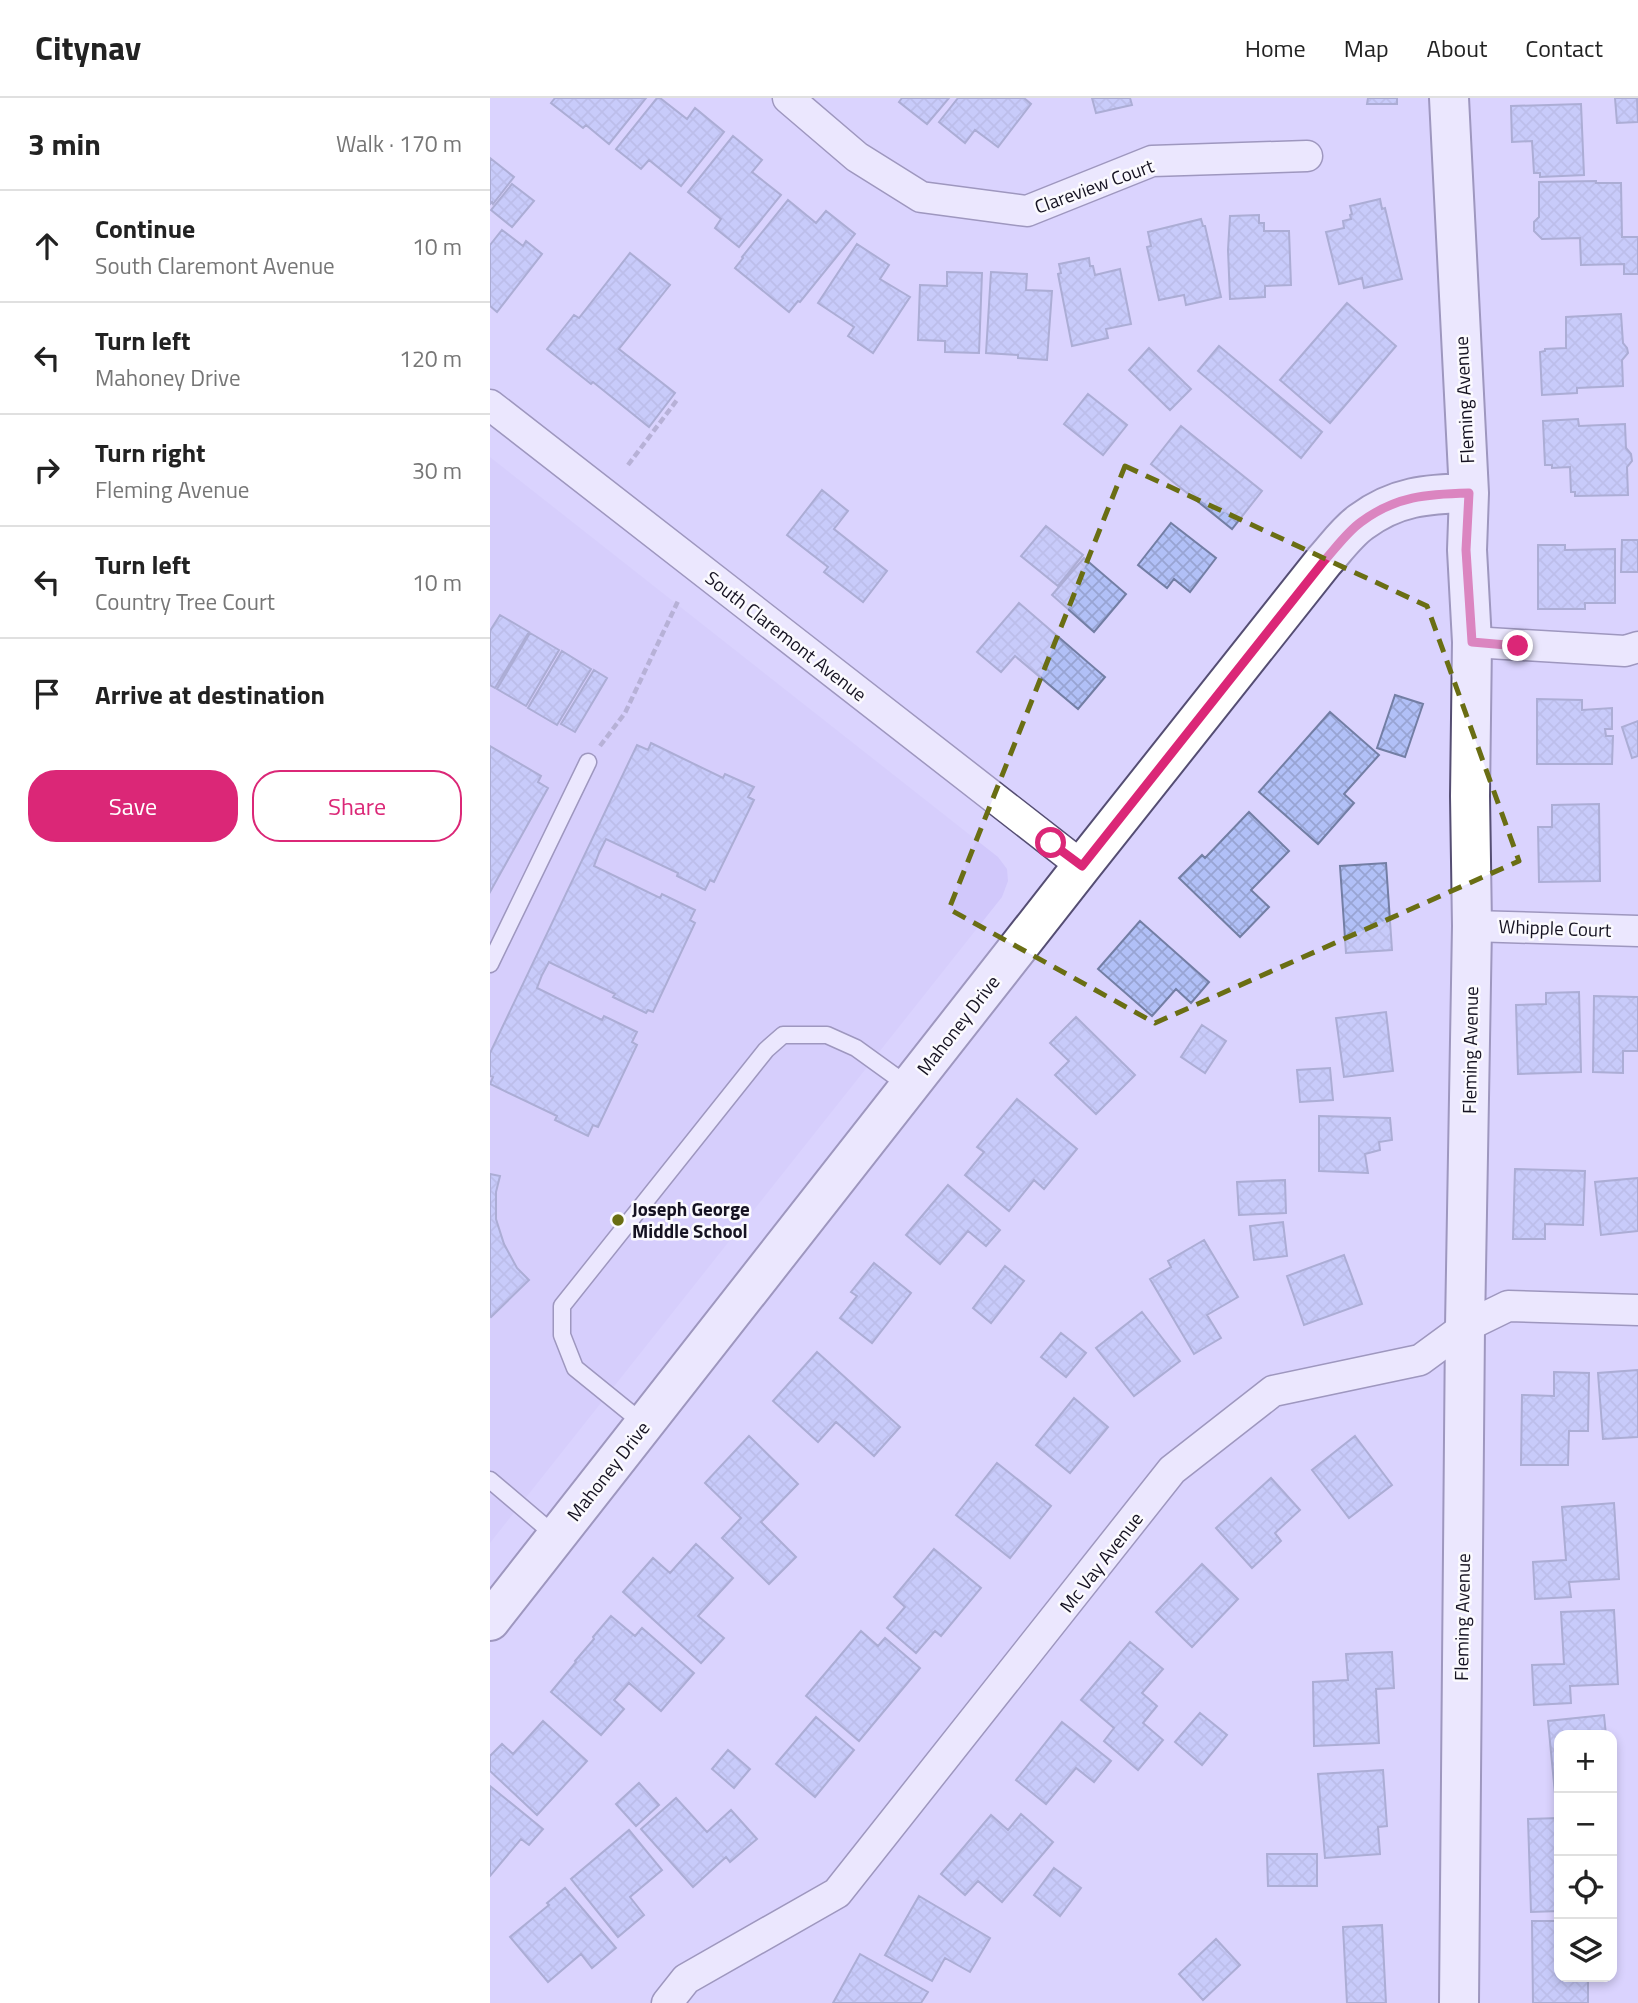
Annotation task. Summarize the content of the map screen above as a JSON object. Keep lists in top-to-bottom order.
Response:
{
  "streets": {
    "street": [
      "Clareview Court",
      "Fleming Avenue",
      "South Claremont Avenue",
      "Whipple Court",
      "Mahoney Drive",
      "Mc Vay Avenue"
    ]
  },
  "crossings": [
    ["Fleming Avenue", "Whipple Court"],
    ["Fleming Avenue", "Mahoney Drive"],
    ["Fleming Avenue", "Mc Vay Avenue"],
    ["South Claremont Avenue", "Mahoney Drive"]
  ],
  "places": ["Joseph George Middle School"],
  "page": {
    "header": "Citynav",
    "nav": [
      "Home",
      "Map",
      "About",
      "Contact"
    ],
    "heading": ["3 min", "Walk · 170 m"],
    "list": [
      ["Continue", "South Claremont Avenue", "10 m"],
      ["Turn left", "Mahoney Drive", "120 m"],
      ["Turn right", "Fleming Avenue", "30 m"],
      ["Turn left", "Country Tree Court", "10 m"],
      "Arrive at destination"
    ],
    "buttons": ["Save", "Share"],
    "map_buttons": ["+", "−"]
  }
}
